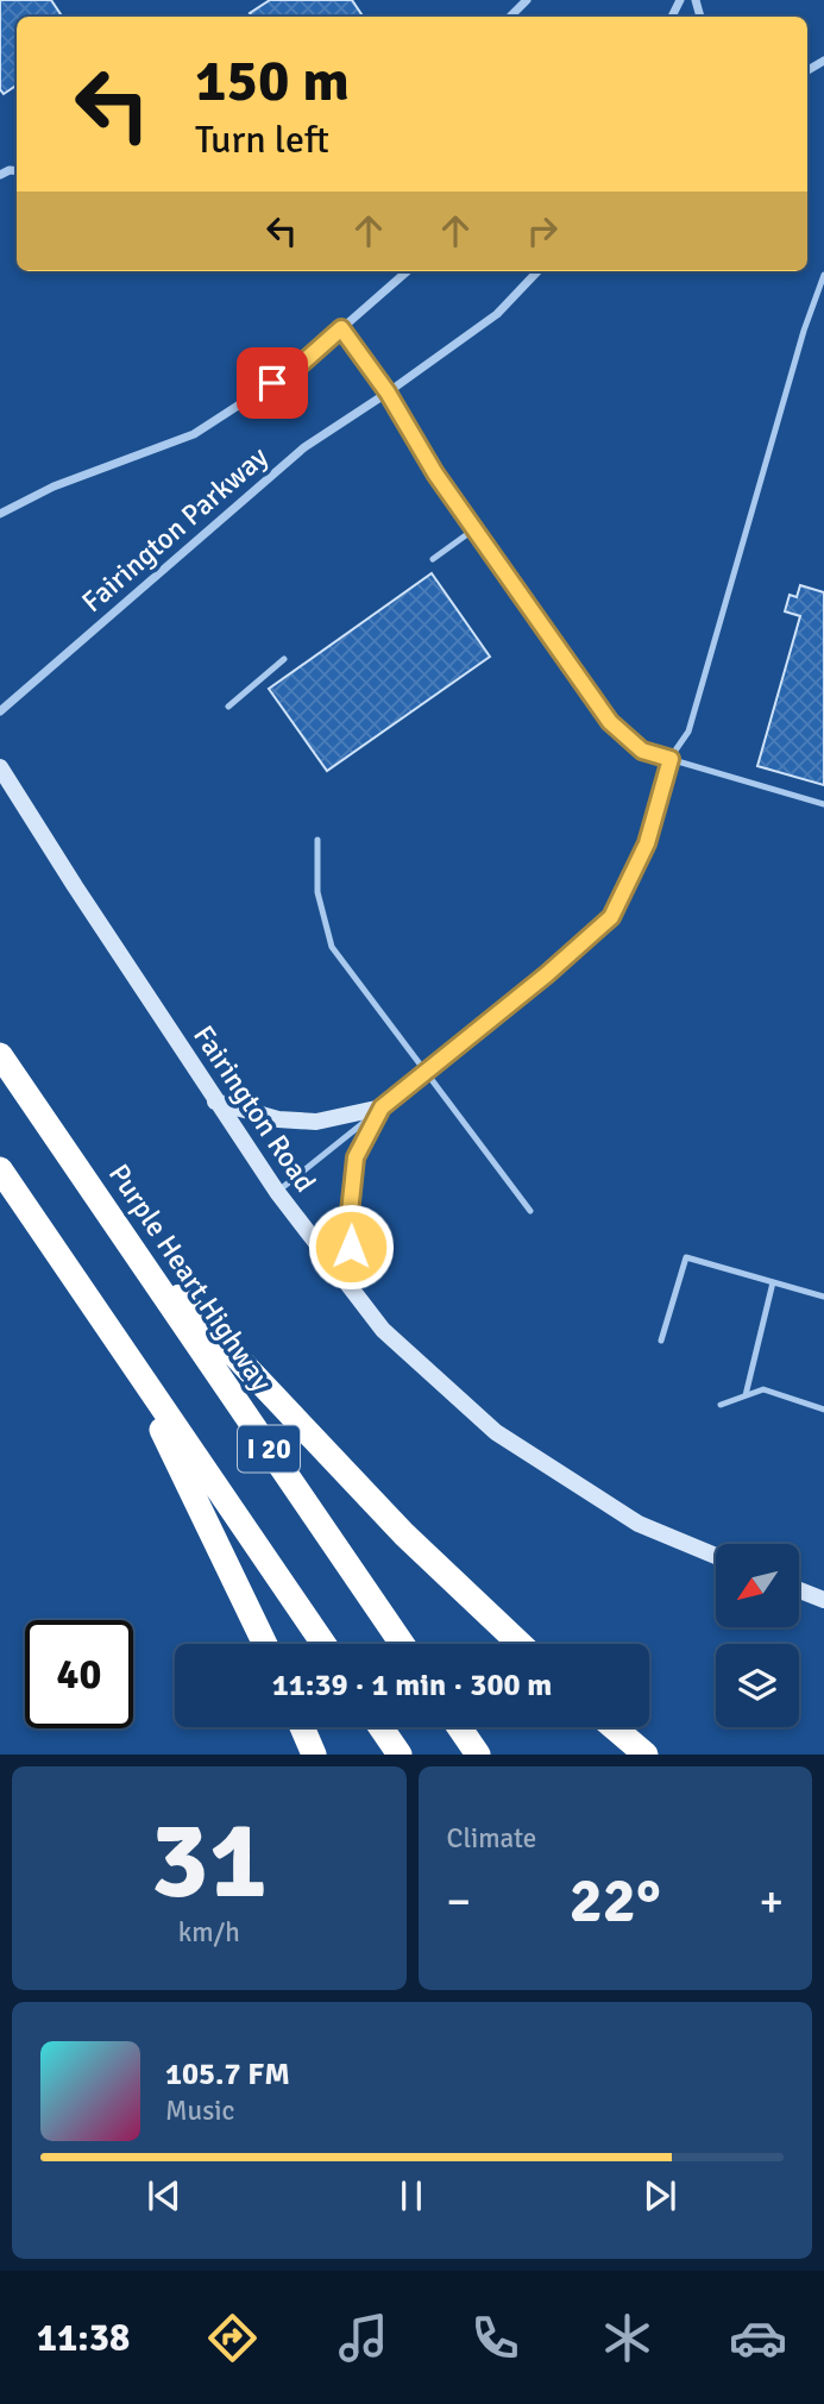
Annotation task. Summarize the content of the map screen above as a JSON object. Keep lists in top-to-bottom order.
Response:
{
  "streets": {
    "highway": ["Purple Heart Highway", "I 20"],
    "street": ["Fairington Parkway", "Fairington Road"]
  },
  "north": "bottom left",
  "page": {
    "turn": ["150 m", "Turn left"],
    "limit": "40",
    "trip": "11:39 · 1 min · 300 m",
    "tile": [
      ["31", "km/h"],
      "Climate"
    ],
    "heat": ["−", "22°", "+"],
    "song": ["105.7 FM", "Music"],
    "tabs": "11:38"
  }
}
